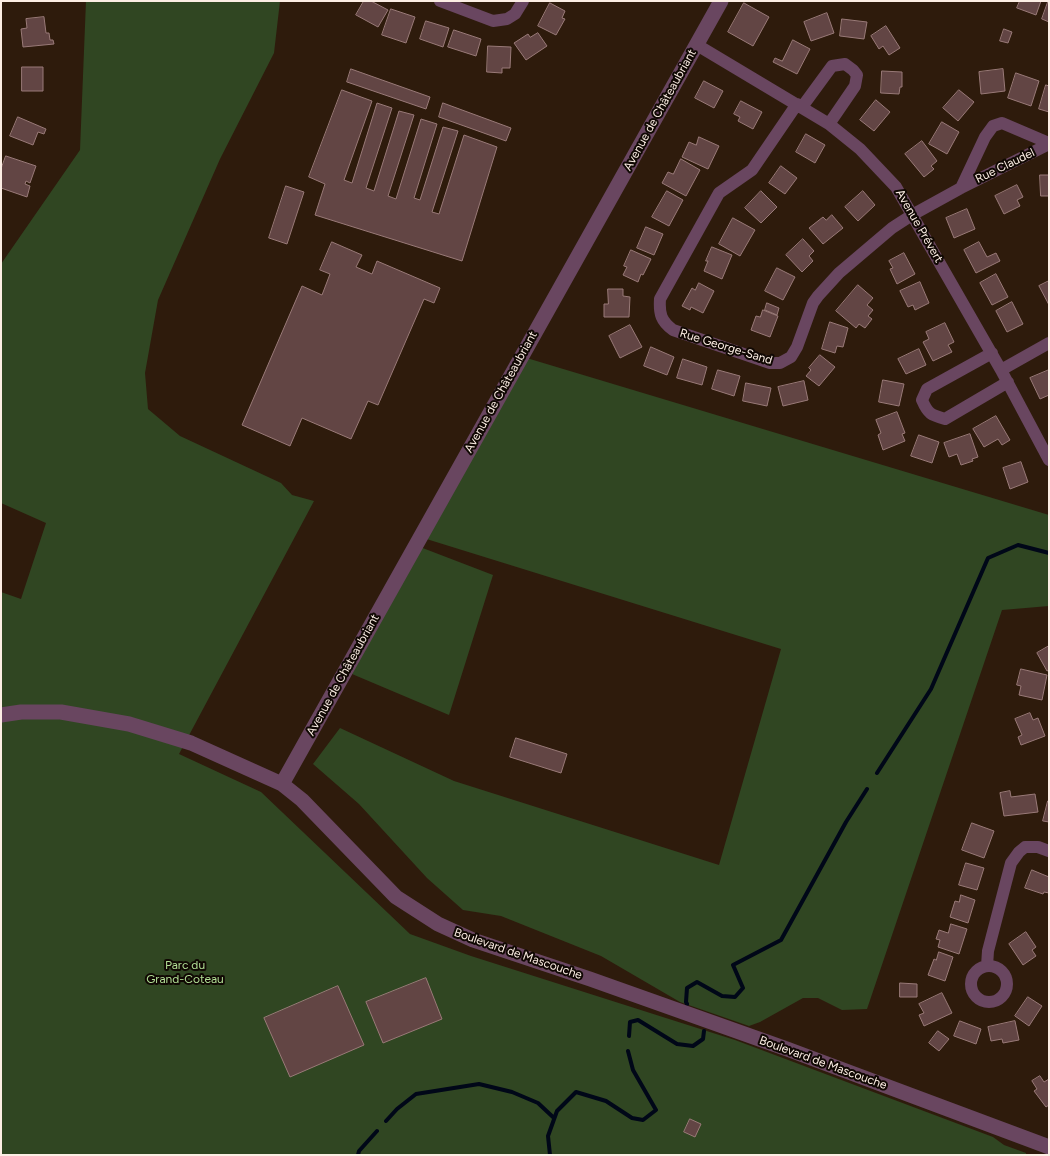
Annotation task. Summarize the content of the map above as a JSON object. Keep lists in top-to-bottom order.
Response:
{
  "streets": {
    "street": [
      "Avenue de Châteaubriant",
      "Rue Claudel",
      "Avenue Prévert",
      "Rue George-Sand",
      "Boulevard de Mascouche"
    ]
  },
  "crossings": [
    ["Avenue de Châteaubriant", "Avenue Prévert"],
    ["Avenue de Châteaubriant", "Boulevard de Mascouche"],
    ["Rue Claudel", "Avenue Prévert"],
    ["Rue Claudel", "Rue George-Sand"],
    ["Avenue Prévert", "Rue George-Sand"]
  ],
  "parks": ["Parc du Grand-Coteau"]
}
